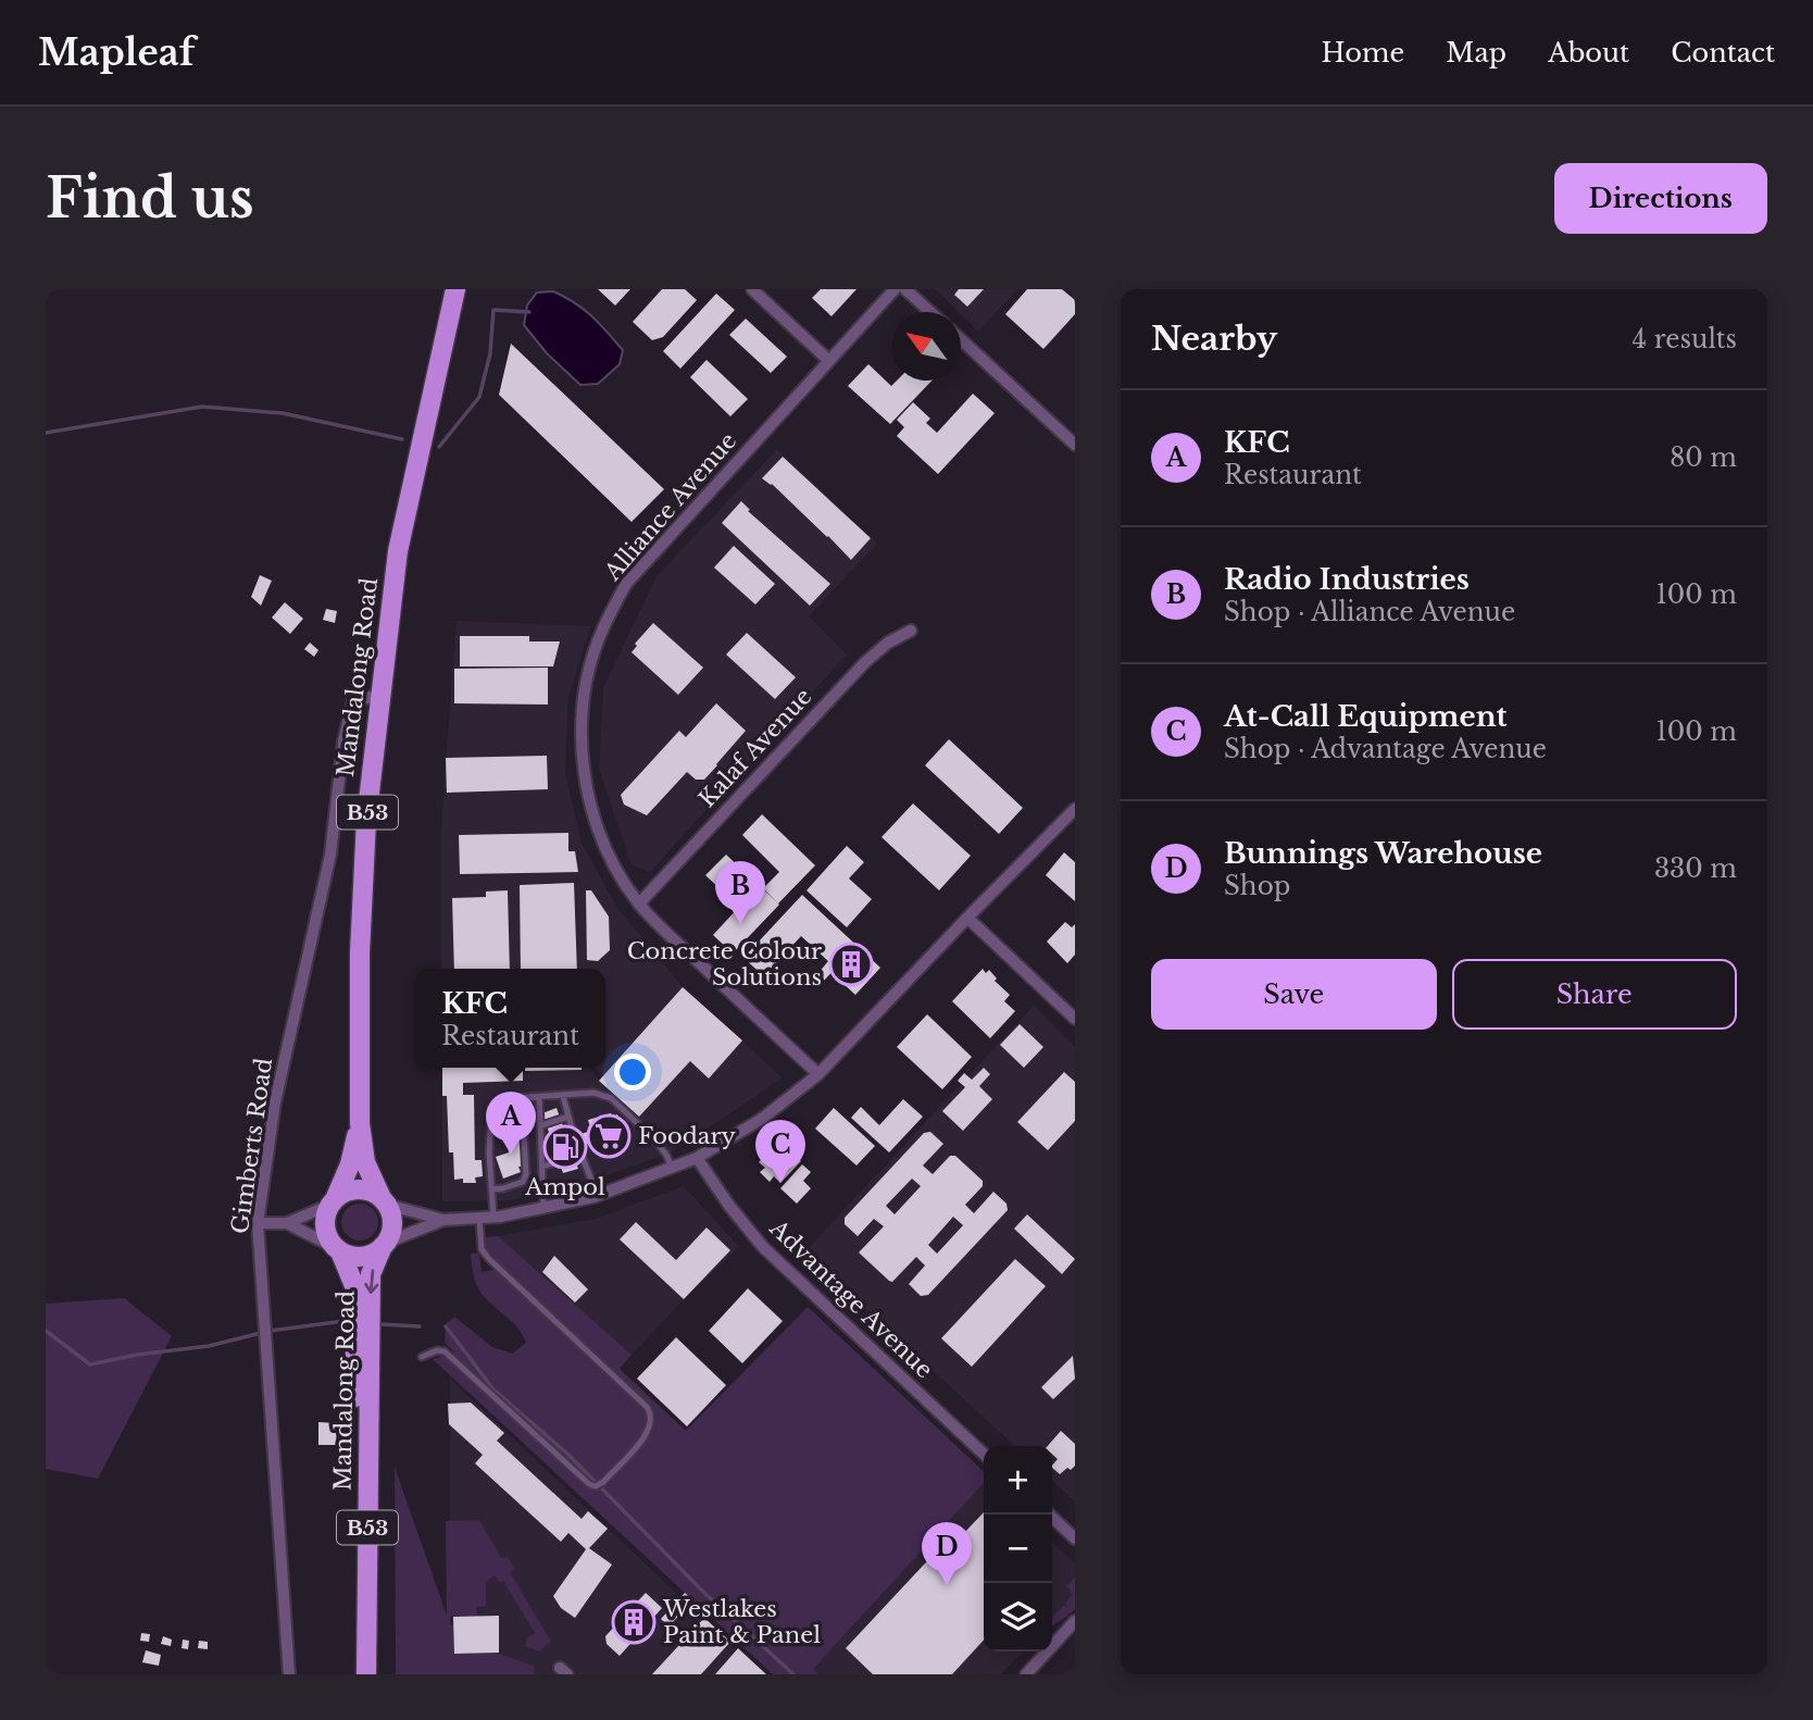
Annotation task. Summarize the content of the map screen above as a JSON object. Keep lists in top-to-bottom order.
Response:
{
  "streets": {
    "main road": ["Mandalong Road", "B53"],
    "street": [
      "Alliance Avenue",
      "Kalaf Avenue",
      "Gimberts Road",
      "Advantage Avenue"
    ]
  },
  "crossings": [
    ["Alliance Avenue", "Kalaf Avenue"],
    ["Mandalong Road", "B53"],
    ["Mandalong Road", "Gimberts Road"],
    ["B53", "Gimberts Road"]
  ],
  "places": {
    "building": ["Concrete Colour Solutions", "Westlakes Paint & Panel"],
    "supermarket": ["Foodary"],
    "fuel station": ["Ampol"]
  },
  "north": "top left",
  "page": {
    "header": "Mapleaf",
    "nav": [
      "Home",
      "Map",
      "About",
      "Contact"
    ],
    "buttons": [
      "Directions",
      ["Save", "Share"]
    ],
    "title": "Find us",
    "heading": ["Nearby", "4 results"],
    "list": [
      {
        "mark": "A",
        "name": "KFC",
        "note": "Restaurant",
        "value": "80 m"
      },
      {
        "mark": "B",
        "name": "Radio Industries",
        "note": "Shop · Alliance Avenue",
        "value": "100 m"
      },
      {
        "mark": "C",
        "name": "At-Call Equipment",
        "note": "Shop · Advantage Avenue",
        "value": "100 m"
      },
      {
        "mark": "D",
        "name": "Bunnings Warehouse",
        "note": "Shop",
        "value": "330 m"
      }
    ],
    "pins": [
      "B",
      "A",
      "C",
      "D"
    ],
    "popup": ["KFC", "Restaurant"],
    "map_buttons": ["+", "−"]
  }
}
